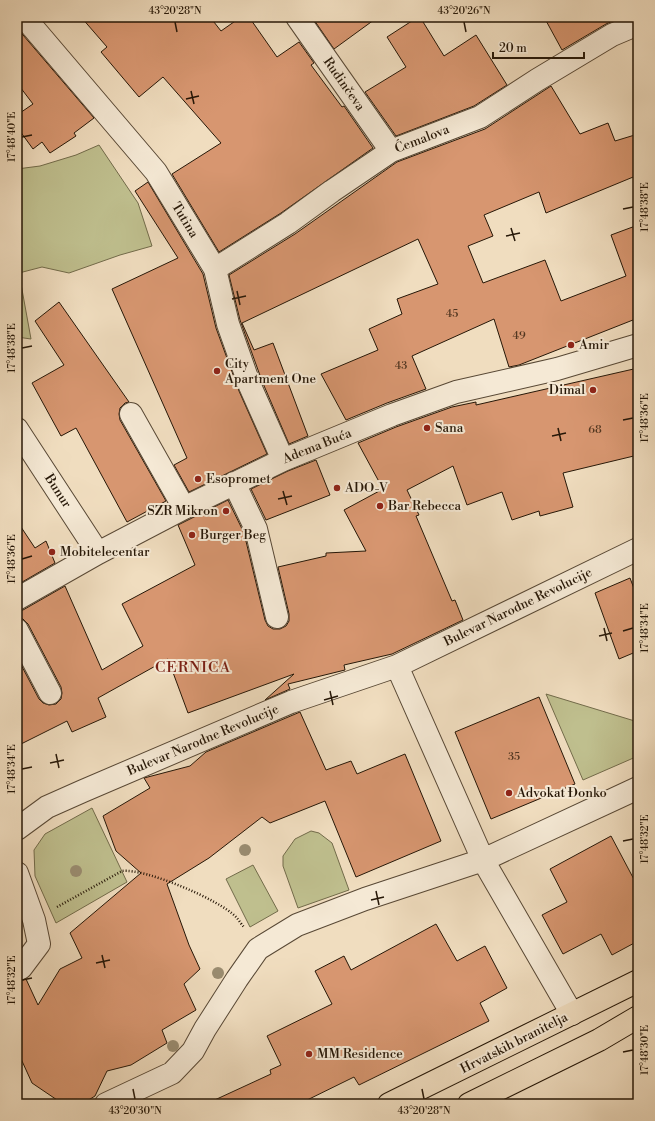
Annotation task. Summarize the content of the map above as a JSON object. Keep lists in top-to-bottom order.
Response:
{
  "streets": {
    "main road": ["Hrvatskih branitelja"],
    "street": [
      "Rudinčeva",
      "Ćemalova",
      "Tutina",
      "Adema Buća",
      "Bunur",
      "Bulevar Narodne Revolucije"
    ]
  },
  "crossings": [
    ["Rudinčeva", "Ćemalova"],
    ["Ćemalova", "Tutina"],
    ["Tutina", "Adema Buća"],
    ["Adema Buća", "Bunur"]
  ],
  "districts": ["CERNICA"],
  "places": [
    "Amir",
    "City Apartment One",
    "Dimal",
    "Sana",
    "Esopromet",
    "ADO-V",
    "Bar Rebecca",
    "SZR Mikron",
    "Burger Beg",
    "Mobitelecentar",
    "Advokat Đonko",
    "MM Residence"
  ],
  "house_numbers": [
    "45",
    "49",
    "43",
    "68",
    "35"
  ],
  "scale_bar": "20 m",
  "coordinates": [
    "43°20'28\"N",
    "43°20'26\"N",
    "17°48'40\"E",
    "17°48'38\"E",
    "17°48'36\"E",
    "17°48'34\"E",
    "17°48'32\"E",
    "17°48'30\"E",
    "43°20'30\"N"
  ]
}
